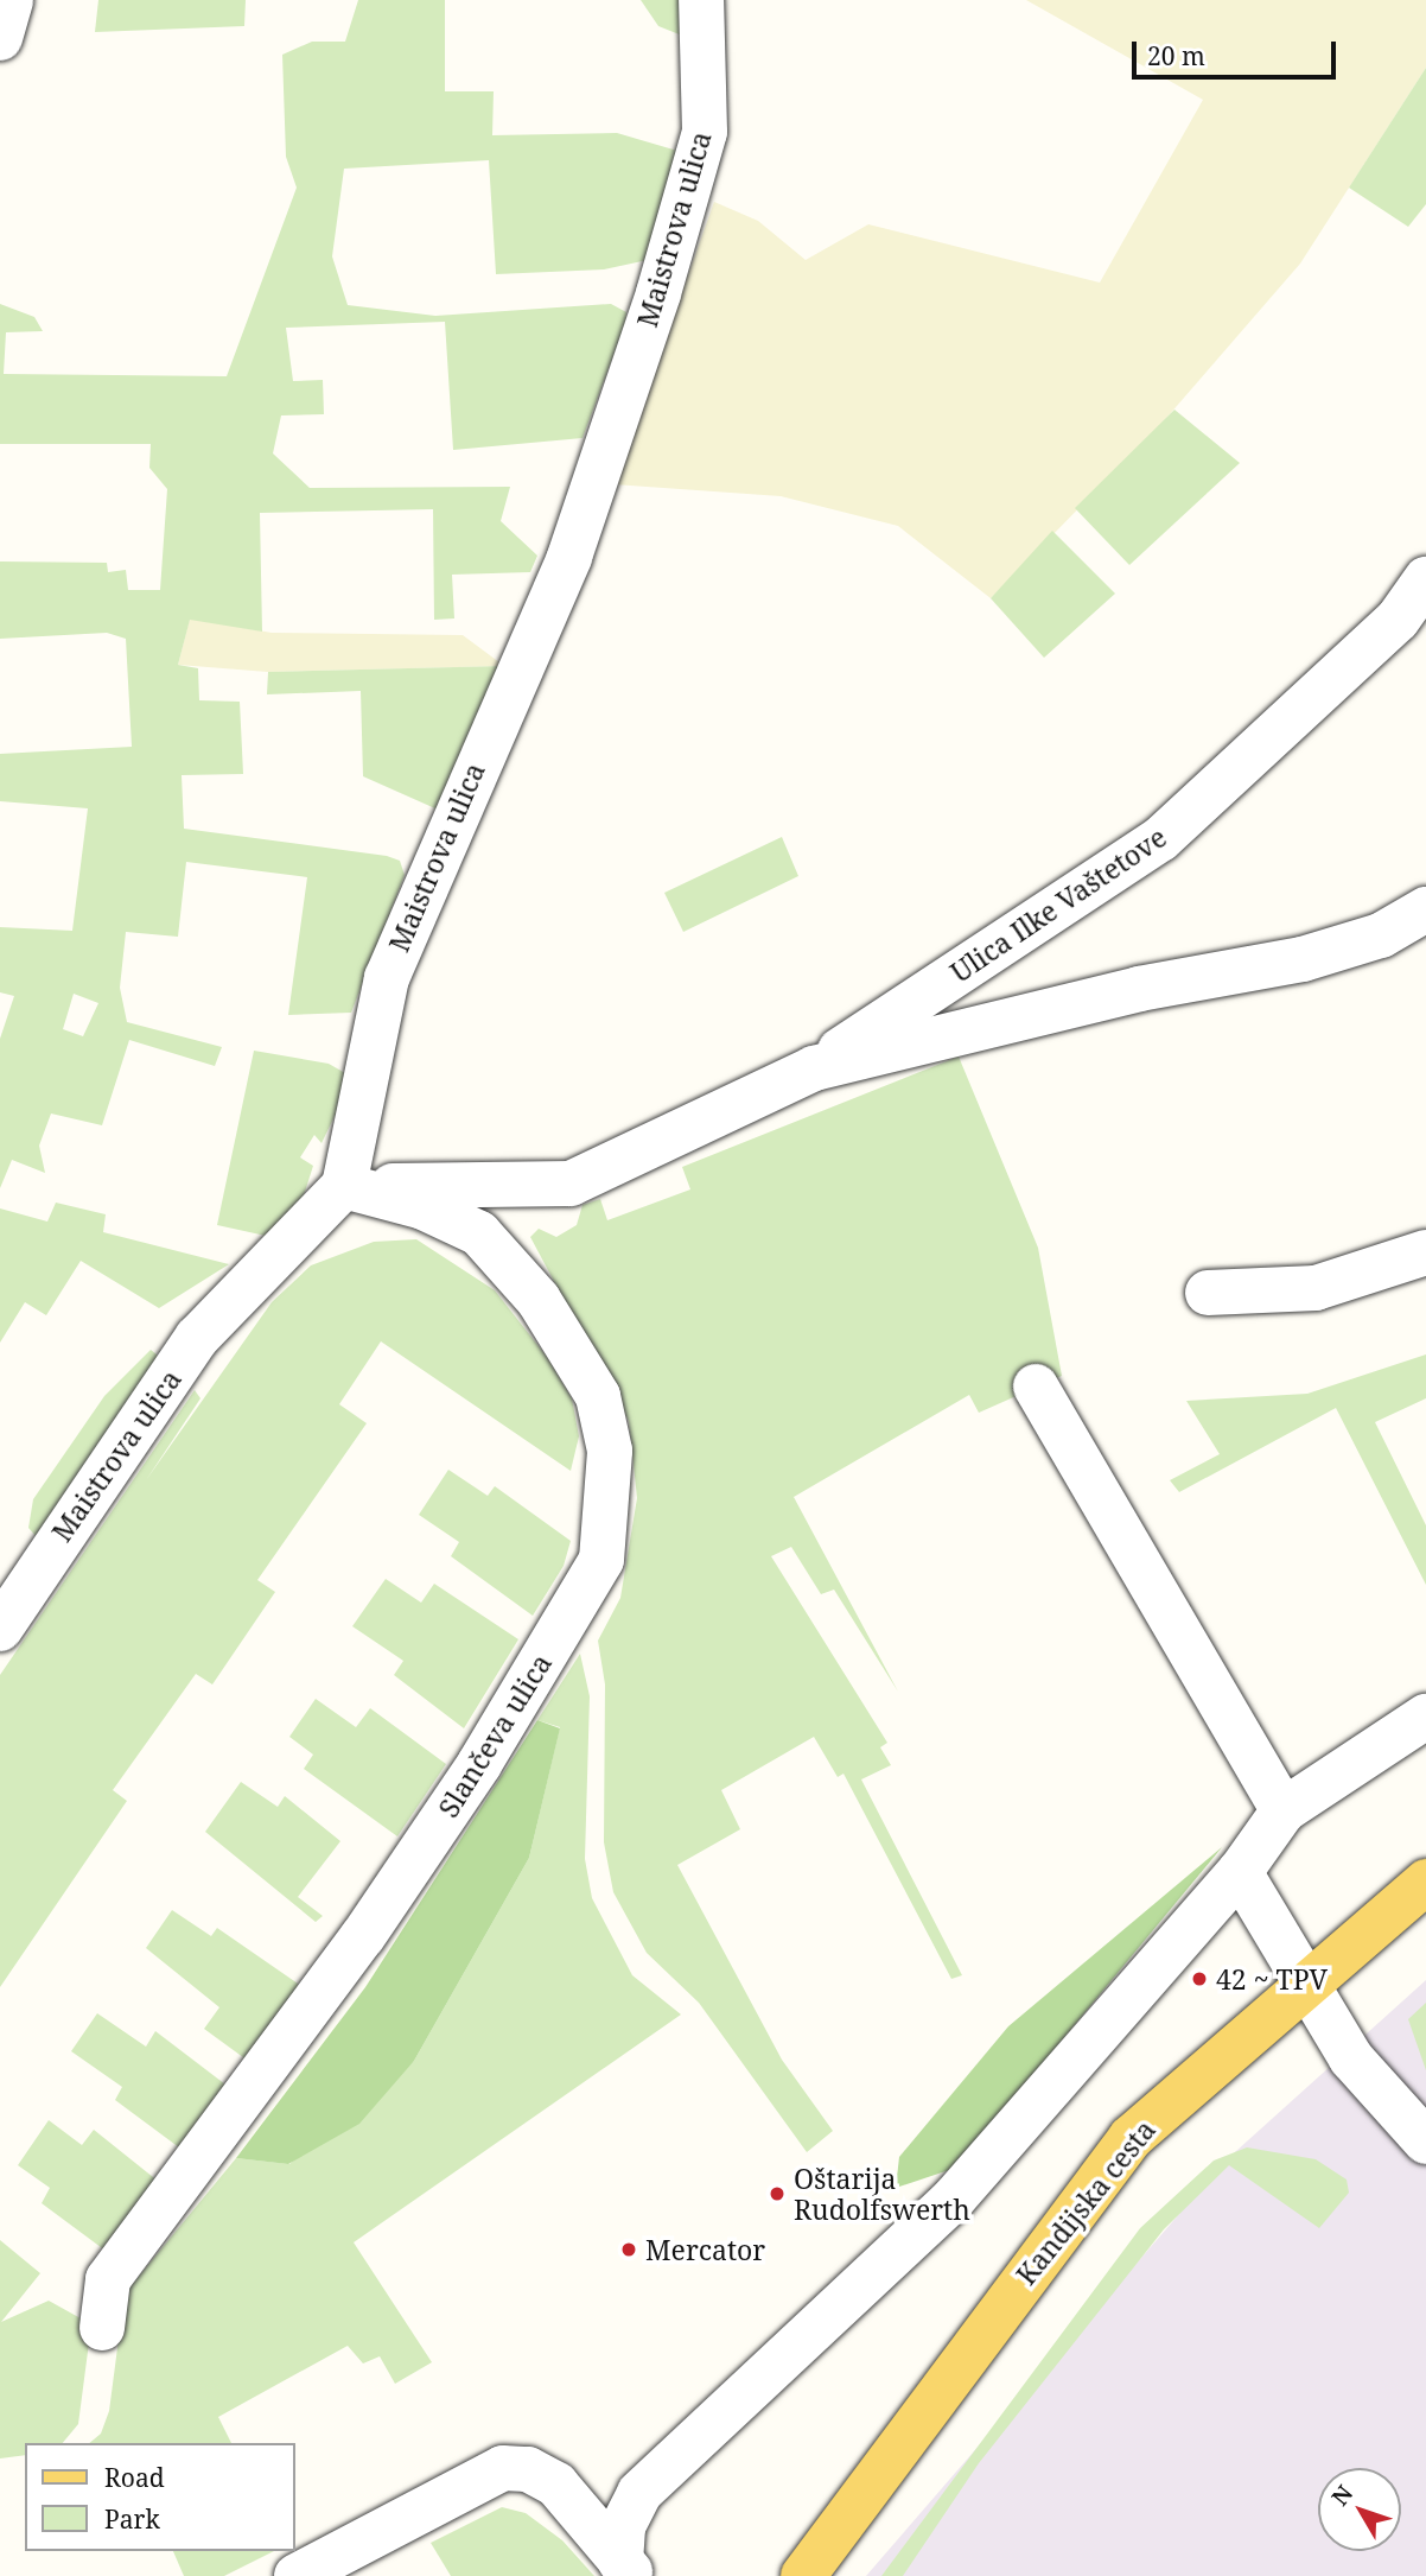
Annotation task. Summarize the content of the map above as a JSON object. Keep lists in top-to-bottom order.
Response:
{
  "streets": {
    "main road": ["Kandijska cesta"],
    "street": ["Maistrova ulica", "Ulica Ilke Vaštetove", "Slančeva ulica"]
  },
  "crossings": [
    ["Maistrova ulica", "Ulica Ilke Vaštetove"],
    ["Maistrova ulica", "Slančeva ulica"],
    ["Ulica Ilke Vaštetove", "Slančeva ulica"]
  ],
  "places": ["42 ~ TPV", "Oštarija Rudolfswerth", "Mercator"],
  "legend": ["Road", "Park"],
  "scale_bar": "20 m",
  "north": "top left"
}
